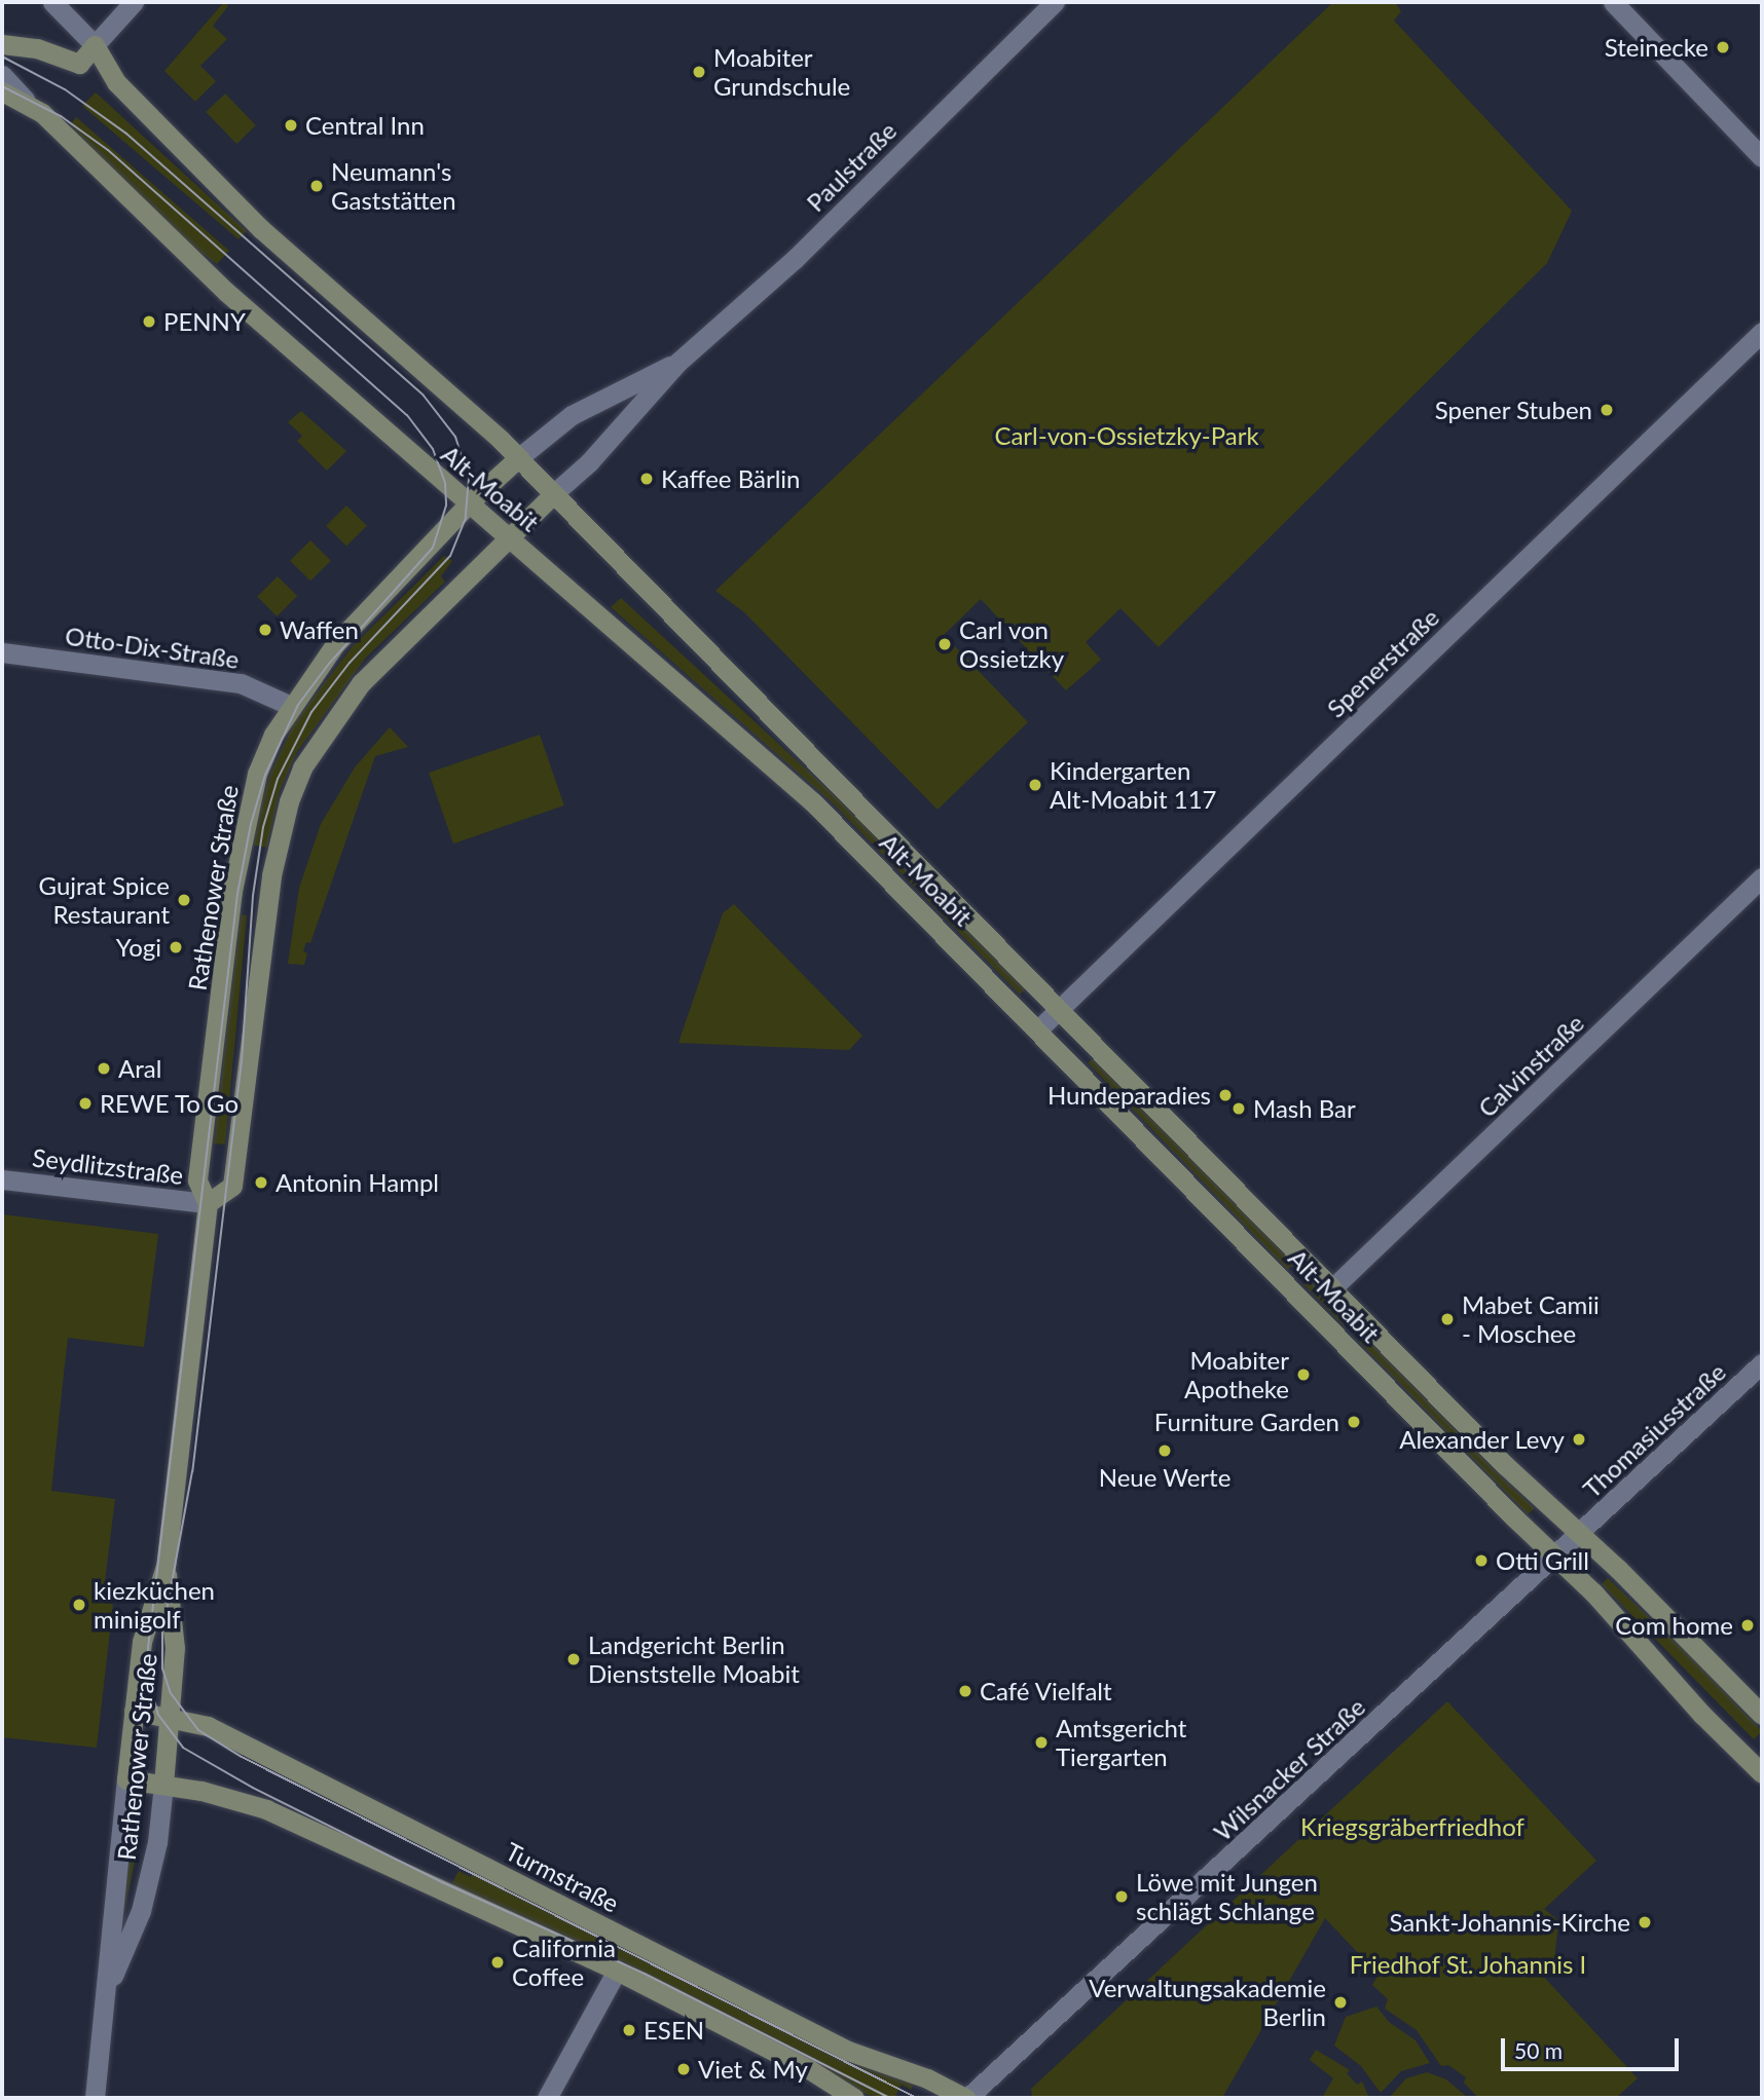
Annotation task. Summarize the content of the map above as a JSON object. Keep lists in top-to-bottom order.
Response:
{
  "streets": {
    "main road": [
      "Paulstraße",
      "Alt-Moabit",
      "Rathenower Straße",
      "Turmstraße"
    ],
    "street": [
      "Otto-Dix-Straße",
      "Spenerstraße",
      "Calvinstraße",
      "Seydlitzstraße",
      "Thomasiusstraße",
      "Wilsnacker Straße"
    ]
  },
  "crossings": [
    ["Paulstraße", "Alt-Moabit"],
    ["Paulstraße", "Rathenower Straße"],
    ["Alt-Moabit", "Spenerstraße"],
    ["Alt-Moabit", "Rathenower Straße"],
    ["Alt-Moabit", "Calvinstraße"],
    ["Alt-Moabit", "Thomasiusstraße"],
    ["Alt-Moabit", "Wilsnacker Straße"],
    ["Otto-Dix-Straße", "Rathenower Straße"],
    ["Rathenower Straße", "Seydlitzstraße"],
    ["Rathenower Straße", "Turmstraße"],
    ["Thomasiusstraße", "Wilsnacker Straße"],
    ["Wilsnacker Straße", "Turmstraße"]
  ],
  "parks": ["Carl-von-Ossietzky-Park", "Kriegsgräberfriedhof", "Friedhof St. Johannis I"],
  "places": [
    "Steinecke",
    "Moabiter Grundschule",
    "Central Inn",
    "Neumann's Gaststätten",
    "PENNY",
    "Spener Stuben",
    "Kaffee Bärlin",
    "Waffen",
    "Carl von Ossietzky",
    "Kindergarten Alt-Moabit 117",
    "Gujrat Spice Restaurant",
    "Yogi",
    "Aral",
    "Hundeparadies",
    "REWE To Go",
    "Mash Bar",
    "Antonin Hampl",
    "Mabet Camii - Moschee",
    "Moabiter Apotheke",
    "Furniture Garden",
    "Alexander Levy",
    "Neue Werte",
    "Otti Grill",
    "kiezküchen minigolf",
    "Com home",
    "Landgericht Berlin Dienststelle Moabit",
    "Café Vielfalt",
    "Amtsgericht Tiergarten",
    "Löwe mit Jungen schlägt Schlange",
    "Sankt-Johannis-Kirche",
    "California Coffee",
    "Verwaltungsakademie Berlin",
    "ESEN",
    "Viet & My"
  ],
  "scale_bar": "50 m"
}
